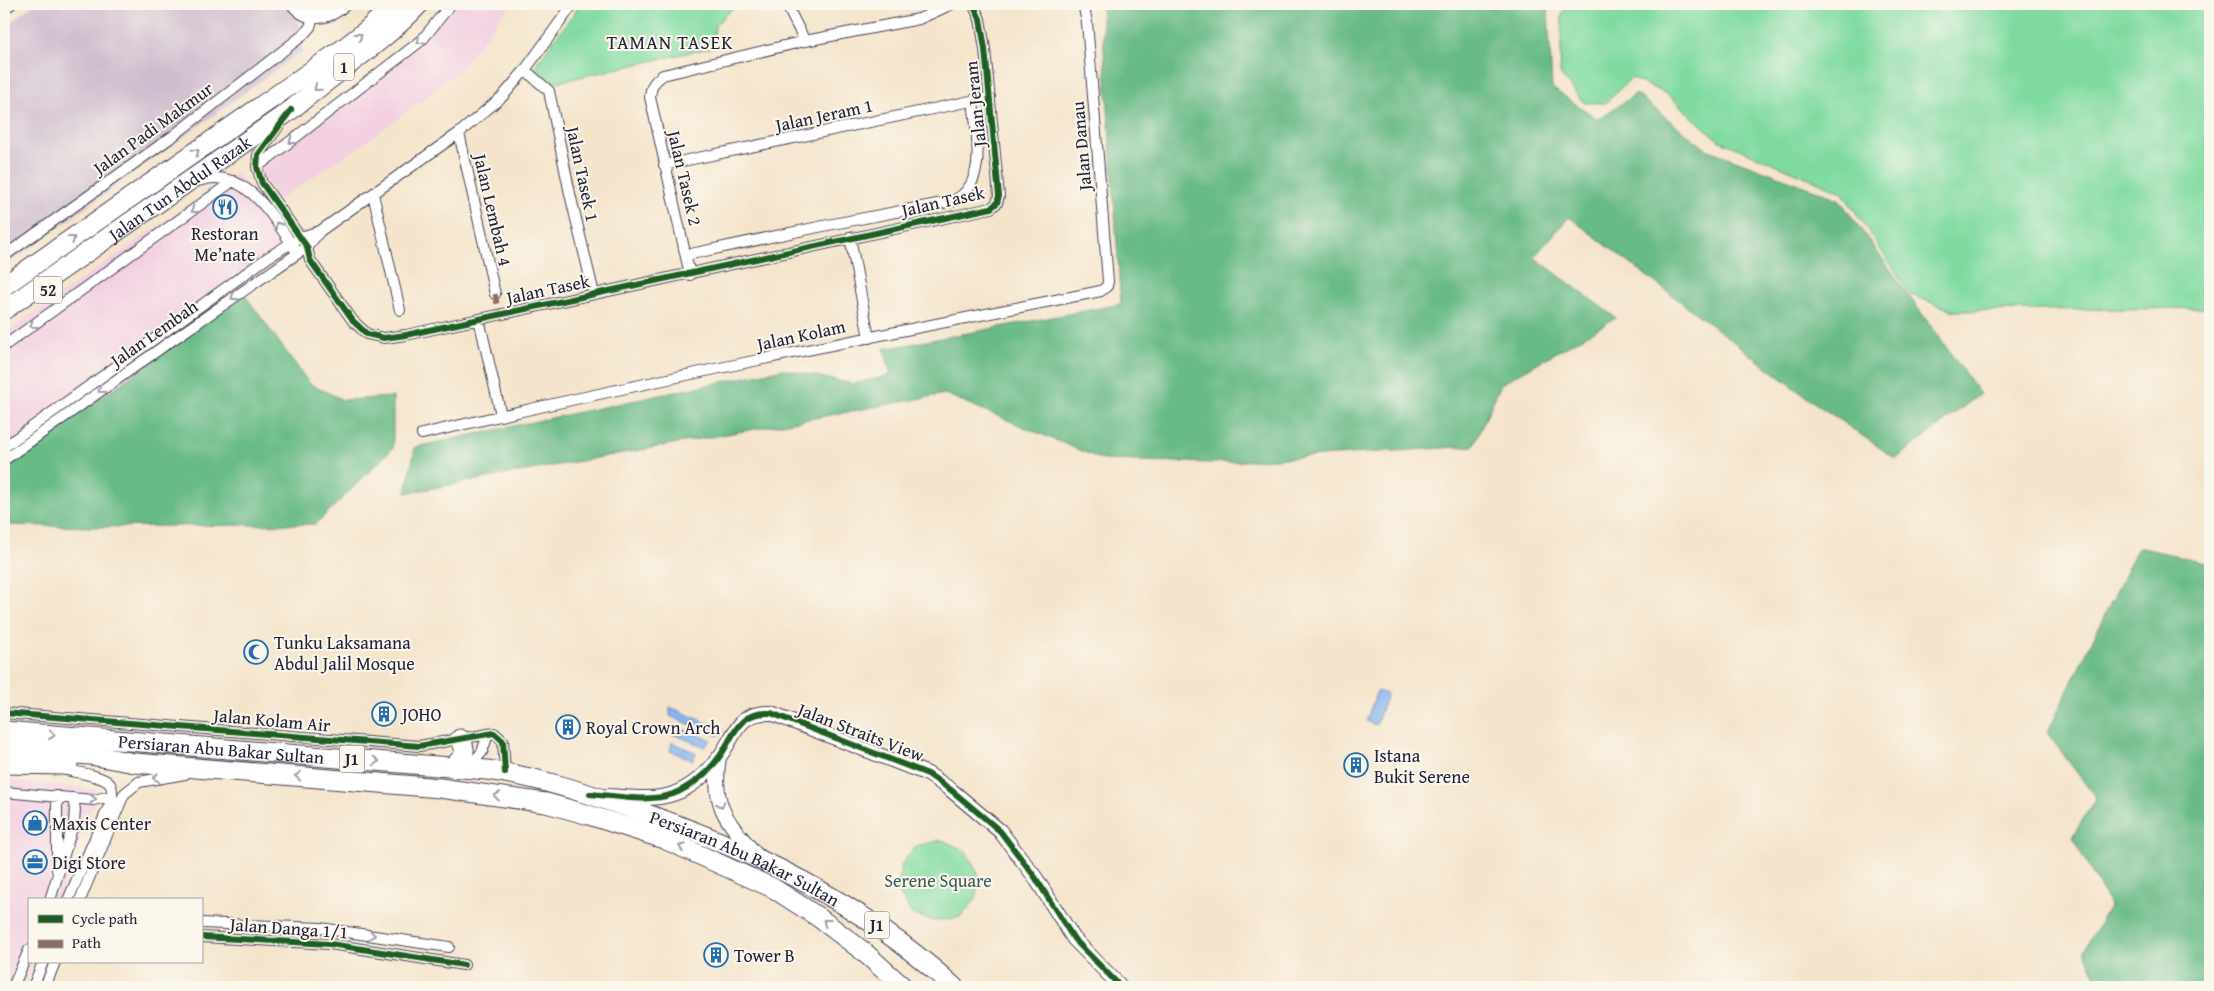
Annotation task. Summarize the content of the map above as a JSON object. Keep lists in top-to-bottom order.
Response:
{
  "streets": {
    "highway": [
      "1",
      "Jalan Tun Abdul Razak",
      "52",
      "Persiaran Abu Bakar Sultan",
      "J1"
    ],
    "street": [
      "Jalan Jeram",
      "Jalan Jeram 1",
      "Jalan Padi Makmur",
      "Jalan Danau",
      "Jalan Tasek 1",
      "Jalan Tasek 2",
      "Jalan Tasek",
      "Jalan Lembah 4",
      "Jalan Lembah",
      "Jalan Kolam",
      "Jalan Kolam Air",
      "Jalan Straits View",
      "Jalan Danga 1/1"
    ]
  },
  "crossings": [
    ["Jalan Jeram", "Jalan Jeram 1"],
    ["Jalan Jeram", "Jalan Tasek"],
    ["Jalan Jeram 1", "Jalan Tasek 2"],
    ["Jalan Jeram 1", "Jalan Tasek"],
    ["Jalan Danau", "Jalan Kolam"],
    ["Jalan Tasek 1", "Jalan Tasek"],
    ["Jalan Tasek 1", "Jalan Lembah"],
    ["Jalan Tasek 2", "Jalan Tasek"],
    ["Jalan Tun Abdul Razak", "52"],
    ["Jalan Tasek", "Jalan Lembah"],
    ["Jalan Lembah 4", "Jalan Lembah"],
    ["Jalan Straits View", "Persiaran Abu Bakar Sultan"]
  ],
  "districts": ["TAMAN TASEK"],
  "parks": ["Serene Square"],
  "places": {
    "restaurant": ["Restoran Me’nate"],
    "mosque": ["Tunku Laksamana Abdul Jalil Mosque"],
    "building": [
      "JOHO",
      "Royal Crown Arch",
      "Istana Bukit Serene",
      "Tower B"
    ],
    "shop": ["Maxis Center"],
    "office": ["Digi Store"]
  },
  "legend": ["Cycle path", "Path"]
}
